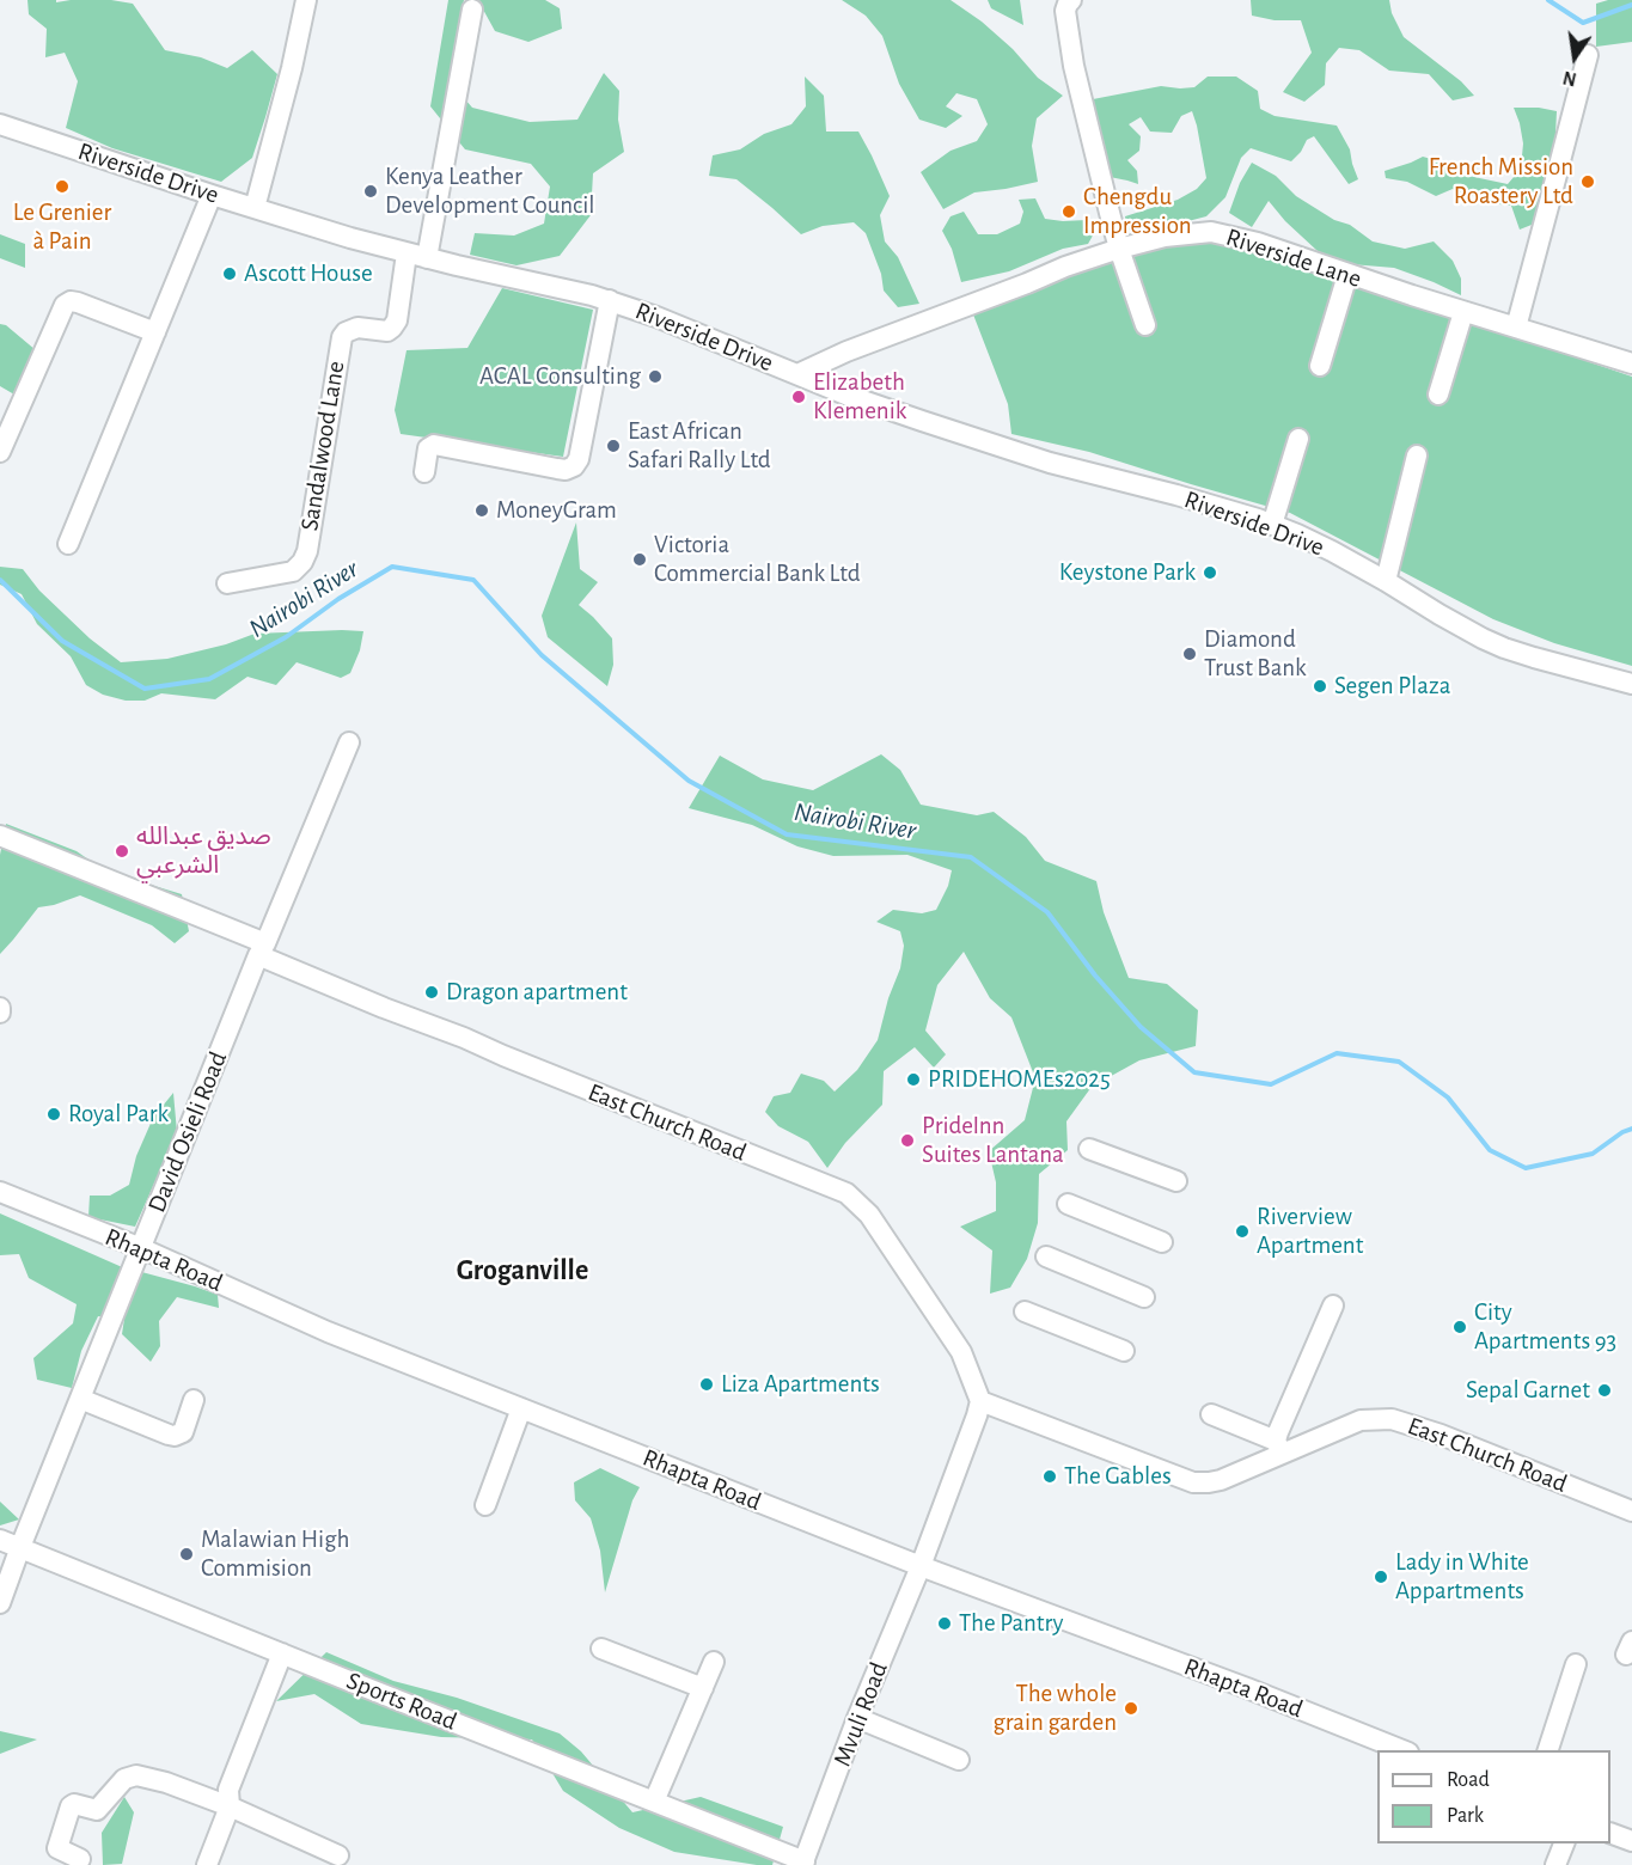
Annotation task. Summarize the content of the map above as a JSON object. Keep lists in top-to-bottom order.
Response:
{
  "streets": {
    "street": [
      "Riverside Drive",
      "Riverside Lane",
      "Sandalwood Lane",
      "East Church Road",
      "David Osieli Road",
      "Rhapta Road",
      "Sports Road",
      "Mvuli Road"
    ]
  },
  "crossings": [
    ["Riverside Drive", "Riverside Lane"],
    ["Riverside Drive", "Sandalwood Lane"],
    ["East Church Road", "David Osieli Road"],
    ["David Osieli Road", "Rhapta Road"],
    ["David Osieli Road", "Sports Road"],
    ["Rhapta Road", "Mvuli Road"],
    ["Sports Road", "Mvuli Road"]
  ],
  "districts": ["Groganville"],
  "water": ["Nairobi River"],
  "places": [
    "French Mission Roastery Ltd",
    "Le Grenier à Pain",
    "Kenya Leather Development Council",
    "Chengdu Impression",
    "Ascott House",
    "ACAL Consulting",
    "Elizabeth Klemenik",
    "East African Safari Rally Ltd",
    "MoneyGram",
    "Victoria Commercial Bank Ltd",
    "Keystone Park",
    "Diamond Trust Bank",
    "Segen Plaza",
    "صديق عبدالله الشرعبي",
    "Dragon apartment",
    "PRIDEHOMEs2025",
    "Royal Park",
    "PrideInn Suites Lantana",
    "Riverview Apartment",
    "City Apartments 93",
    "Liza Apartments",
    "Sepal Garnet",
    "The Gables",
    "Malawian High Commision",
    "Lady in White Appartments",
    "The Pantry",
    "The whole grain garden"
  ],
  "legend": ["Road", "Park"],
  "north": "bottom"
}
